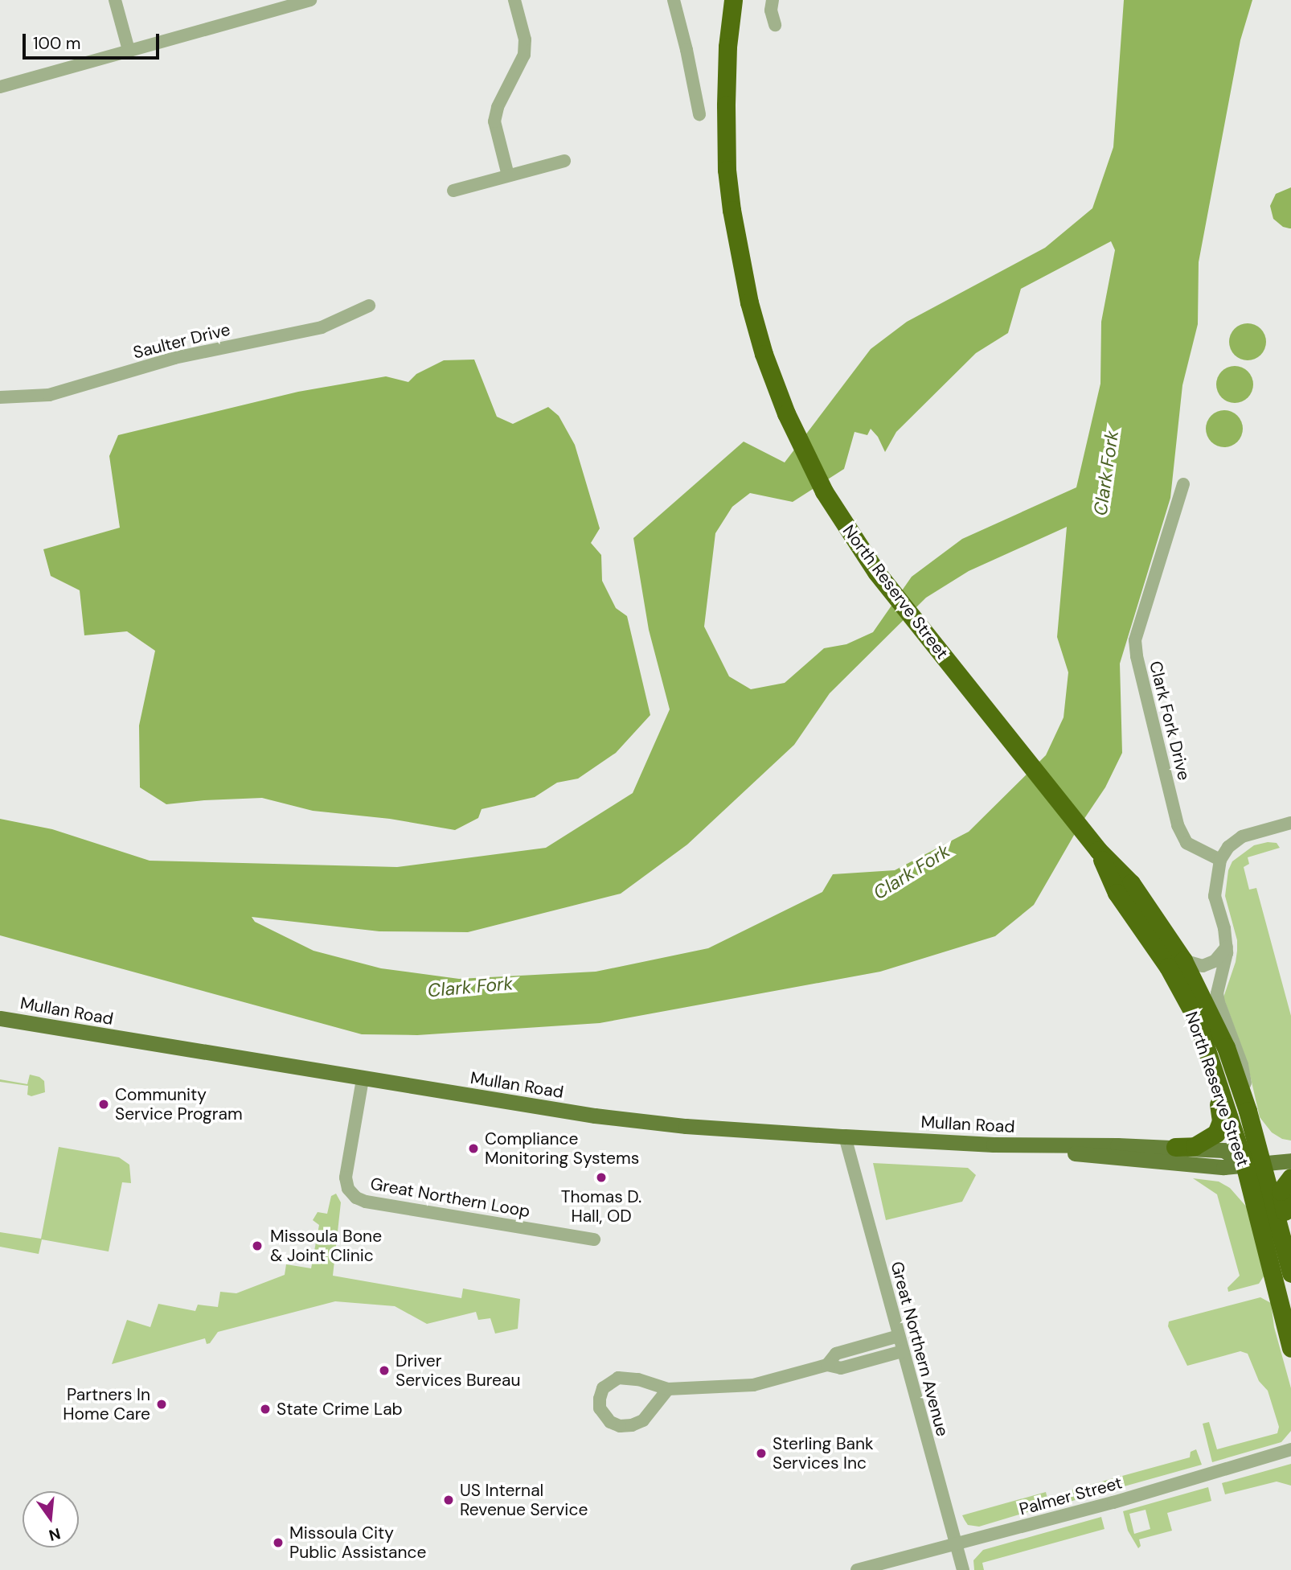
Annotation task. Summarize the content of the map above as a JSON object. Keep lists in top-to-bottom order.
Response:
{
  "streets": {
    "highway": ["North Reserve Street"],
    "main road": ["Mullan Road"],
    "street": [
      "Saulter Drive",
      "Clark Fork Drive",
      "Great Northern Loop",
      "Great Northern Avenue",
      "Palmer Street"
    ]
  },
  "crossings": [
    ["North Reserve Street", "Mullan Road"],
    ["Mullan Road", "Great Northern Loop"],
    ["Mullan Road", "Great Northern Avenue"],
    ["Great Northern Avenue", "Palmer Street"]
  ],
  "water": ["Clark Fork"],
  "places": [
    "Community Service Program",
    "Compliance Monitoring Systems",
    "Thomas D. Hall, OD",
    "Missoula Bone & Joint Clinic",
    "Driver Services Bureau",
    "Partners In Home Care",
    "State Crime Lab",
    "Sterling Bank Services Inc",
    "US Internal Revenue Service",
    "Missoula City Public Assistance"
  ],
  "scale_bar": "100 m",
  "north": "bottom"
}
